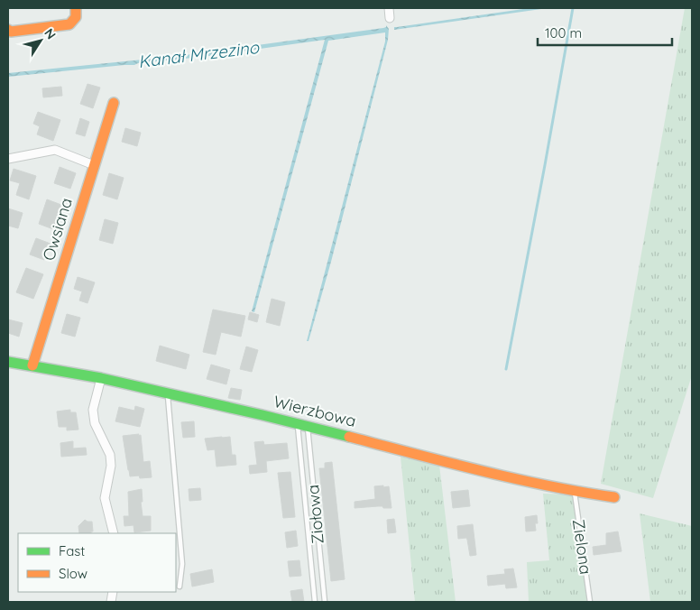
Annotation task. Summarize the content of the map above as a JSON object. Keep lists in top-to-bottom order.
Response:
{
  "streets": {
    "street": ["Owsiana", "Wierzbowa"],
    "lane": ["Ziołowa", "Zielona"]
  },
  "crossings": [
    ["Owsiana", "Wierzbowa"],
    ["Wierzbowa", "Ziołowa"],
    ["Wierzbowa", "Zielona"]
  ],
  "water": ["Kanał Mrzezino"],
  "legend": ["Fast", "Slow"],
  "scale_bar": "100 m",
  "north": "top right"
}
